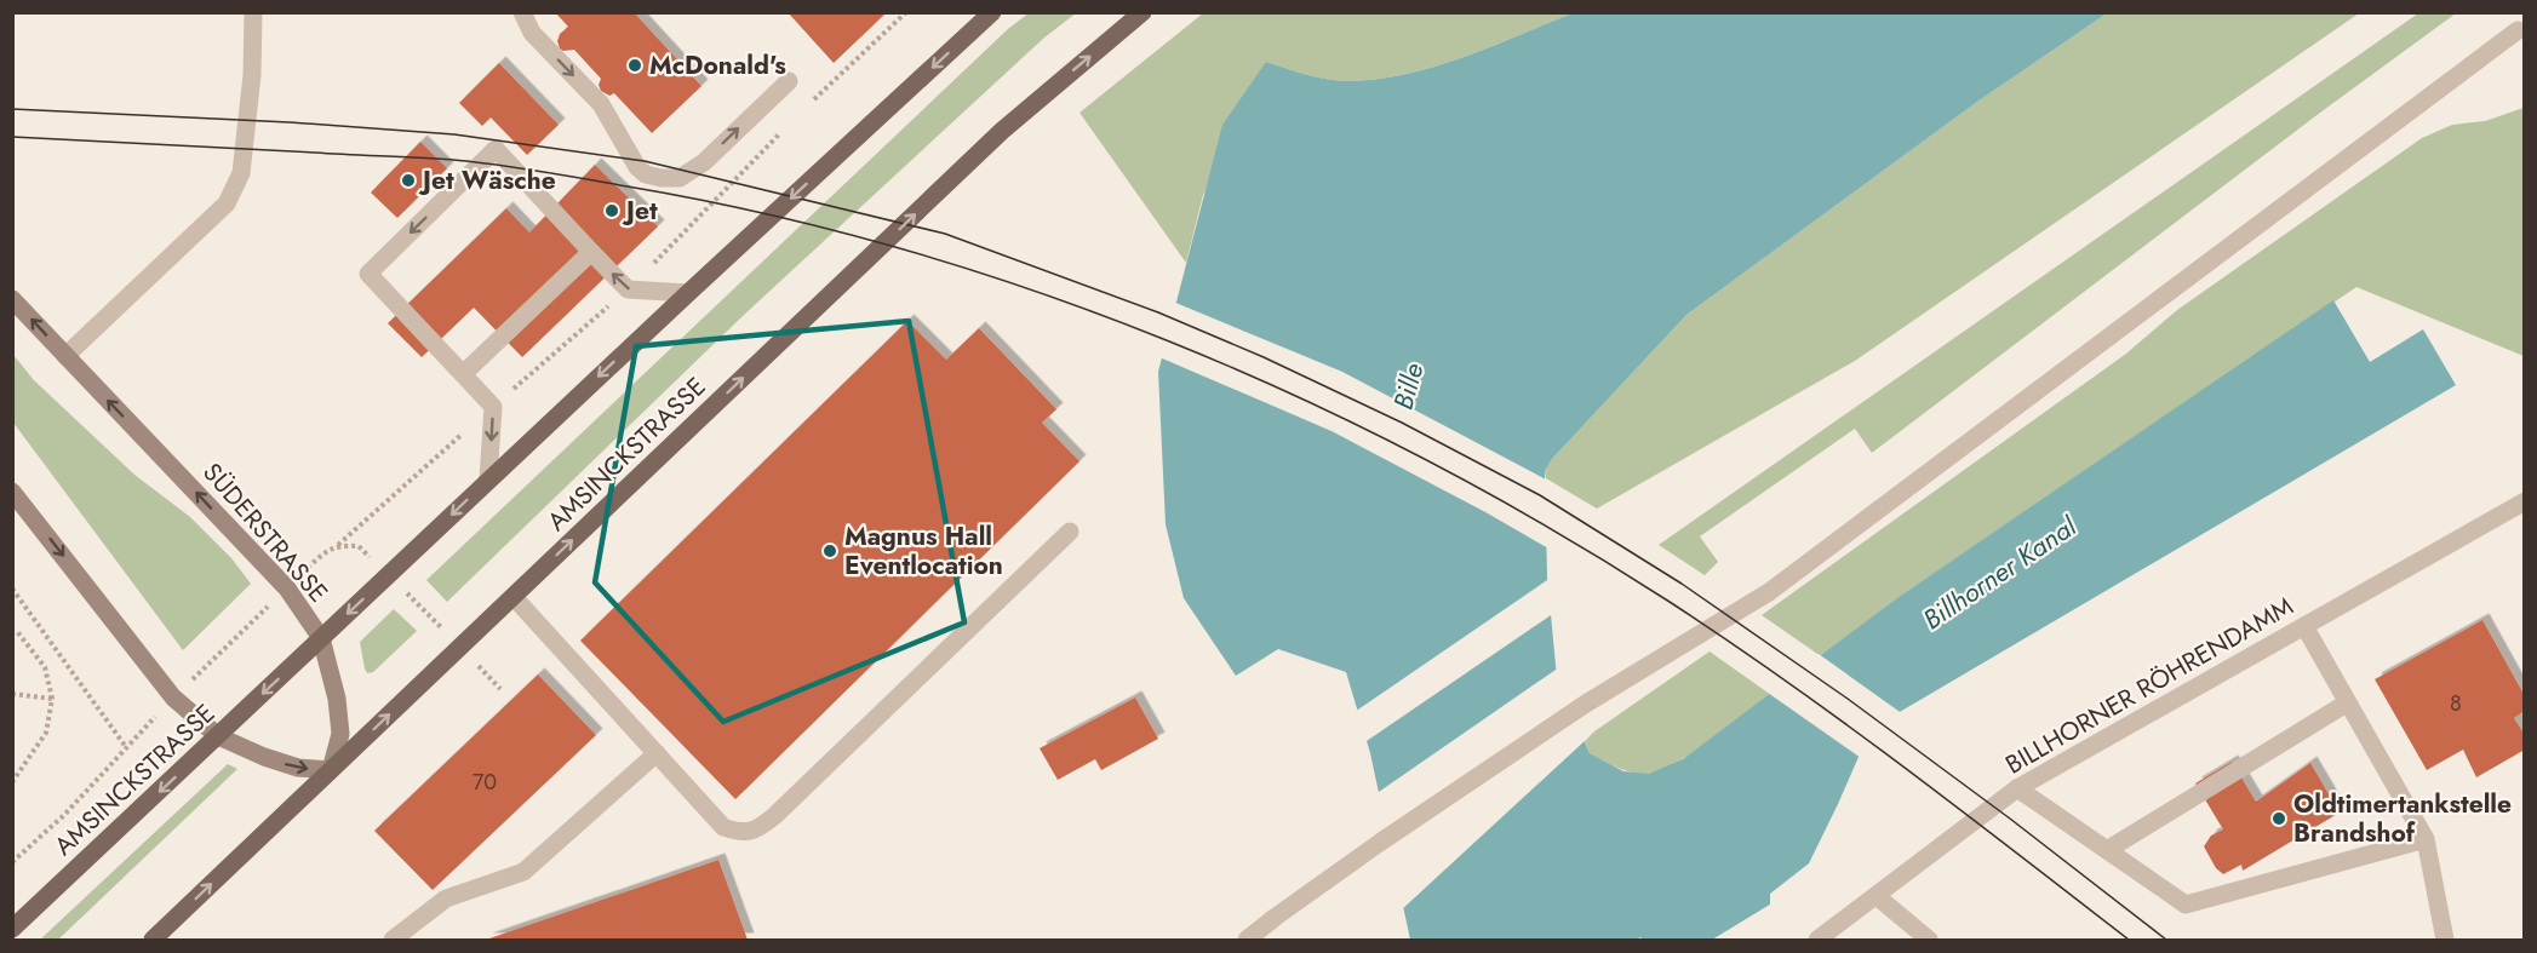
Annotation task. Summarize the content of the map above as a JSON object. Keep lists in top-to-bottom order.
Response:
{
  "streets": {
    "main road": ["AMSINCKSTRASSE", "SÜDERSTRASSE"],
    "street": ["BILLHORNER RÖHRENDAMM"]
  },
  "crossings": [
    ["AMSINCKSTRASSE", "SÜDERSTRASSE"]
  ],
  "water": ["Bille", "Billhorner Kanal"],
  "places": [
    "McDonald's",
    "Jet Wäsche",
    "Jet",
    "Magnus Hall Eventlocation",
    "Oldtimertankstelle Brandshof"
  ],
  "house_numbers": ["8", "70"]
}
